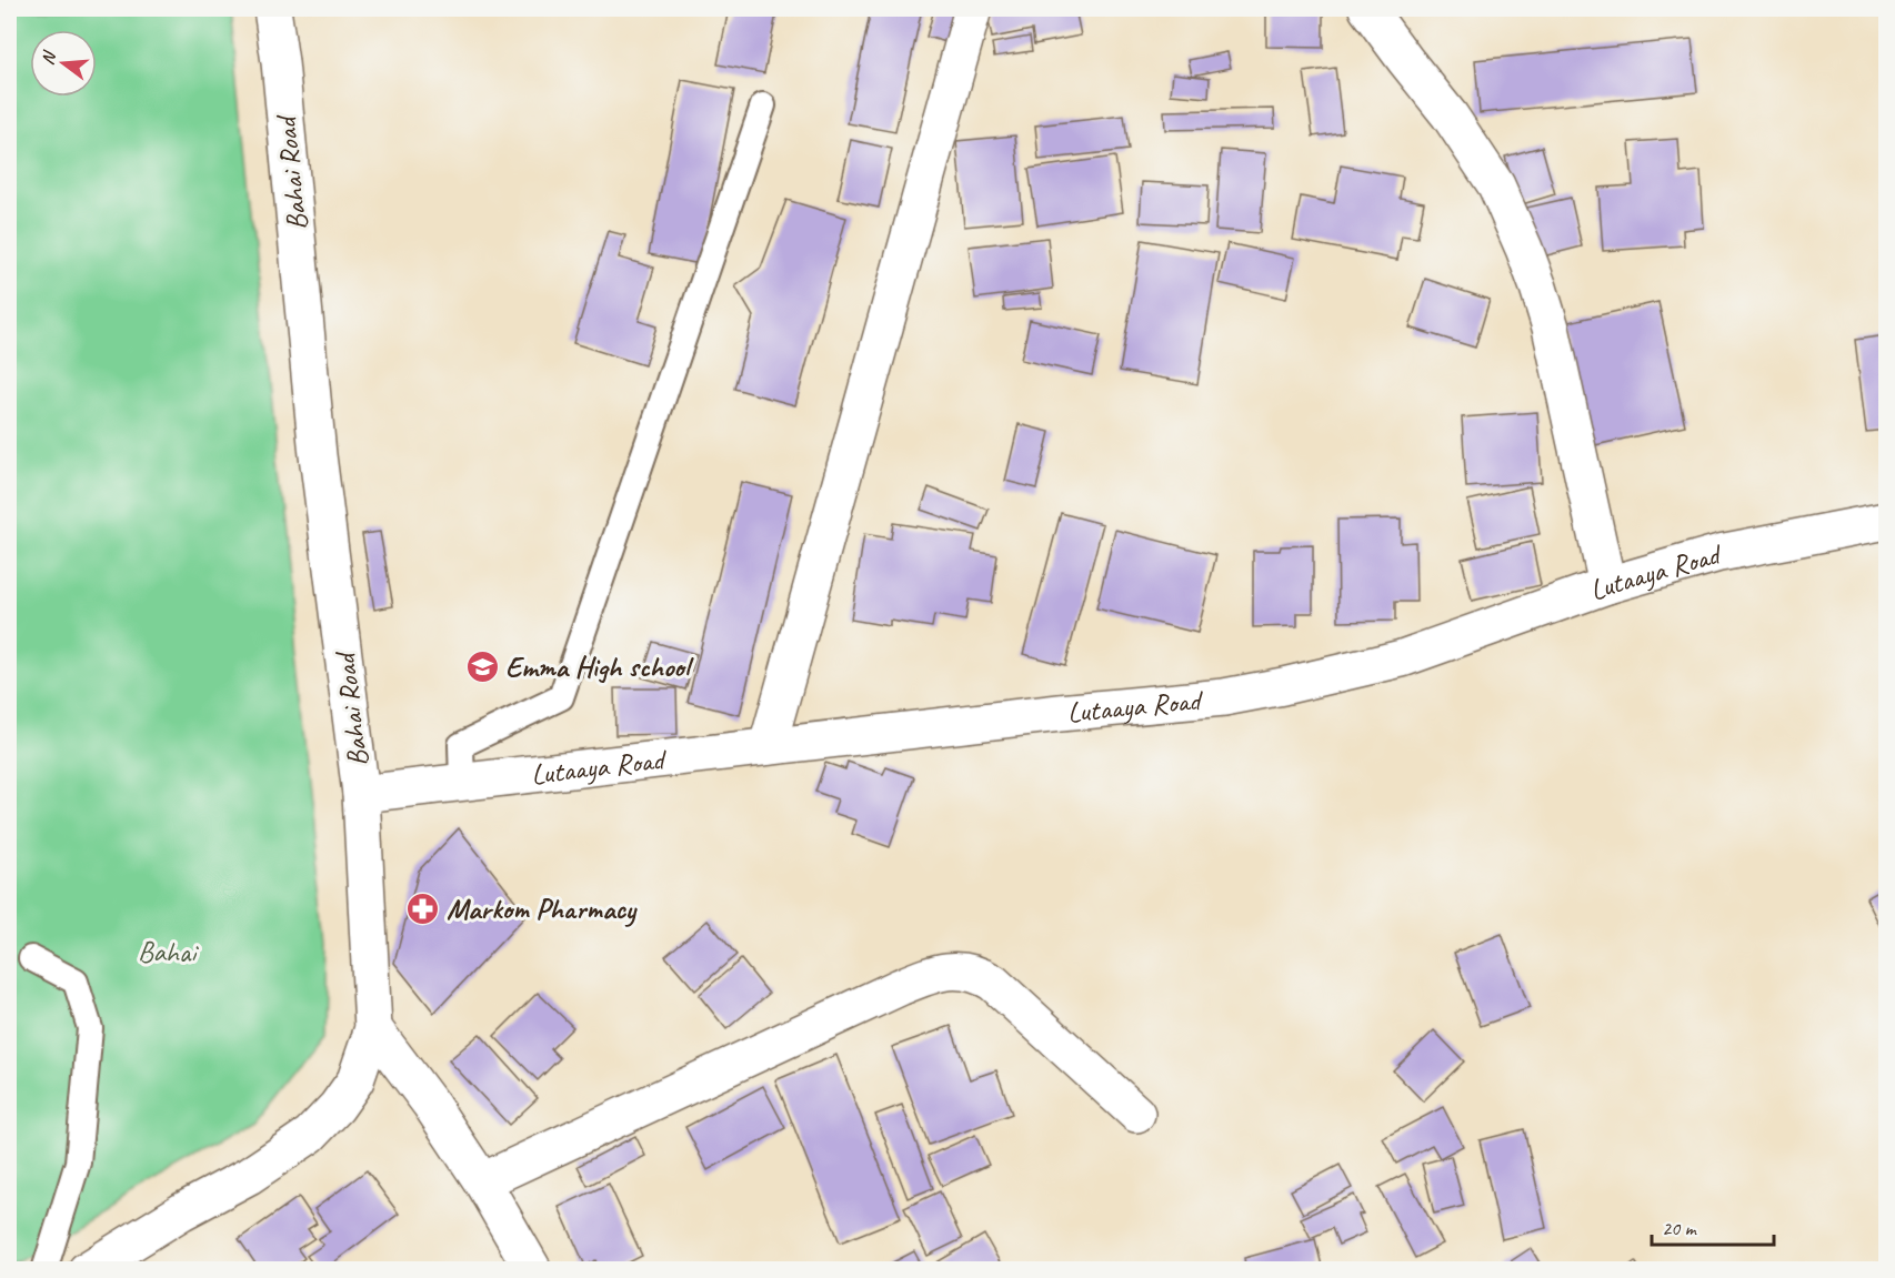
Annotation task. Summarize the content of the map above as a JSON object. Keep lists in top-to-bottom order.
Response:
{
  "streets": {
    "street": ["Bahai Road", "Lutaaya Road"]
  },
  "crossings": [
    ["Bahai Road", "Lutaaya Road"]
  ],
  "parks": ["Bahai"],
  "places": {
    "school or university": ["Emma High school"],
    "pharmacy": ["Markom Pharmacy"]
  },
  "scale_bar": "20 m",
  "north": "left"
}
